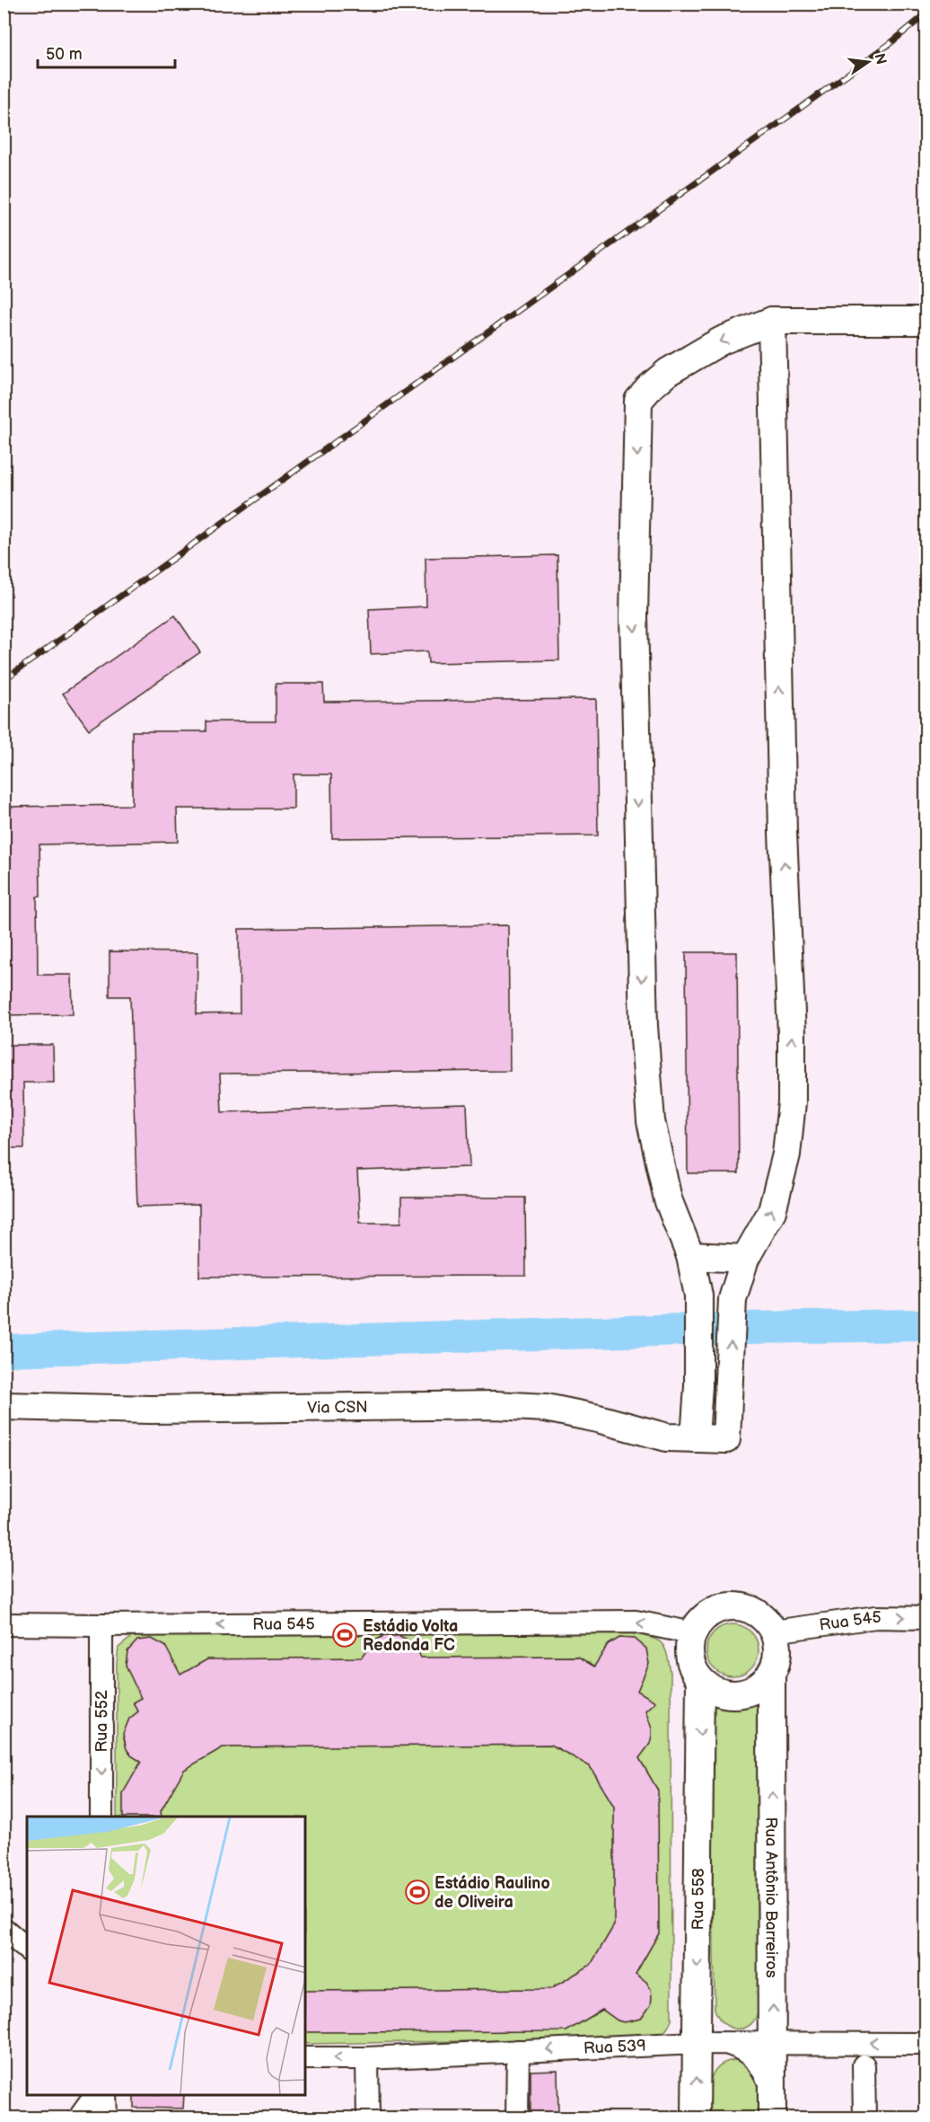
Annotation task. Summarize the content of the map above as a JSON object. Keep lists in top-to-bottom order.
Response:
{
  "streets": {
    "street": [
      "Via CSN",
      "Rua 545",
      "Rua 552",
      "Rua Antônio Barreiros",
      "Rua 558",
      "Rua 539"
    ]
  },
  "crossings": [
    ["Rua 545", "Rua 552"],
    ["Rua 545", "Rua Antônio Barreiros"],
    ["Rua 545", "Rua 558"],
    ["Rua Antônio Barreiros", "Rua 558"],
    ["Rua Antônio Barreiros", "Rua 539"],
    ["Rua 558", "Rua 539"]
  ],
  "one_way": ["Rua 552", "Rua Antônio Barreiros", "Rua 539"],
  "places": {
    "sports": ["Estádio Volta Redonda FC", "Estádio Raulino de Oliveira"]
  },
  "scale_bar": "50 m",
  "north": "right"
}
